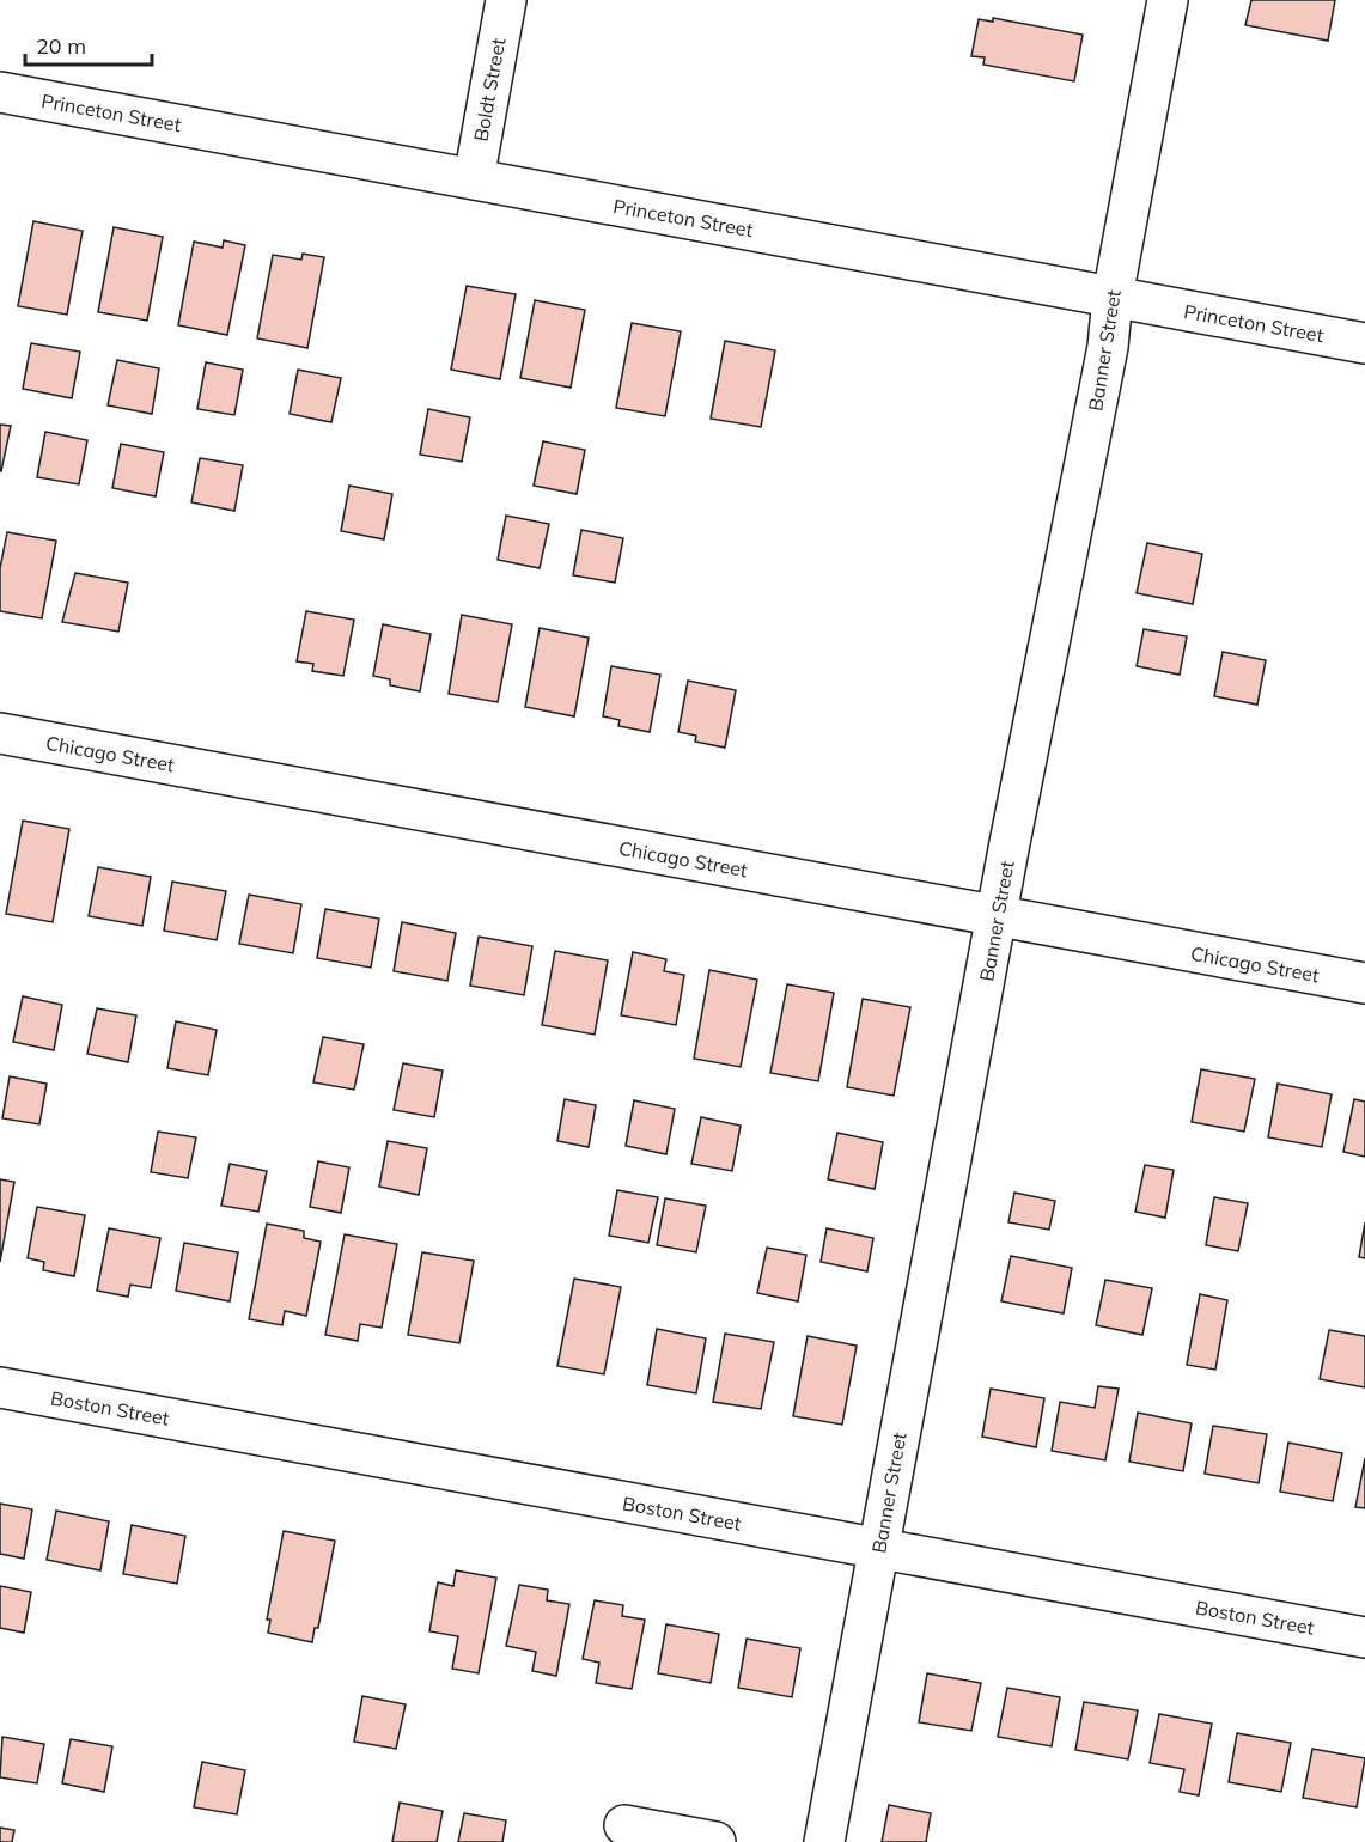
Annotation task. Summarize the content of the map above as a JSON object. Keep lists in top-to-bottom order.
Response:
{
  "streets": {
    "street": [
      "Boldt Street",
      "Princeton Street",
      "Banner Street",
      "Chicago Street",
      "Boston Street"
    ]
  },
  "crossings": [
    ["Boldt Street", "Princeton Street"],
    ["Princeton Street", "Banner Street"],
    ["Banner Street", "Chicago Street"],
    ["Banner Street", "Boston Street"]
  ],
  "scale_bar": "20 m"
}
